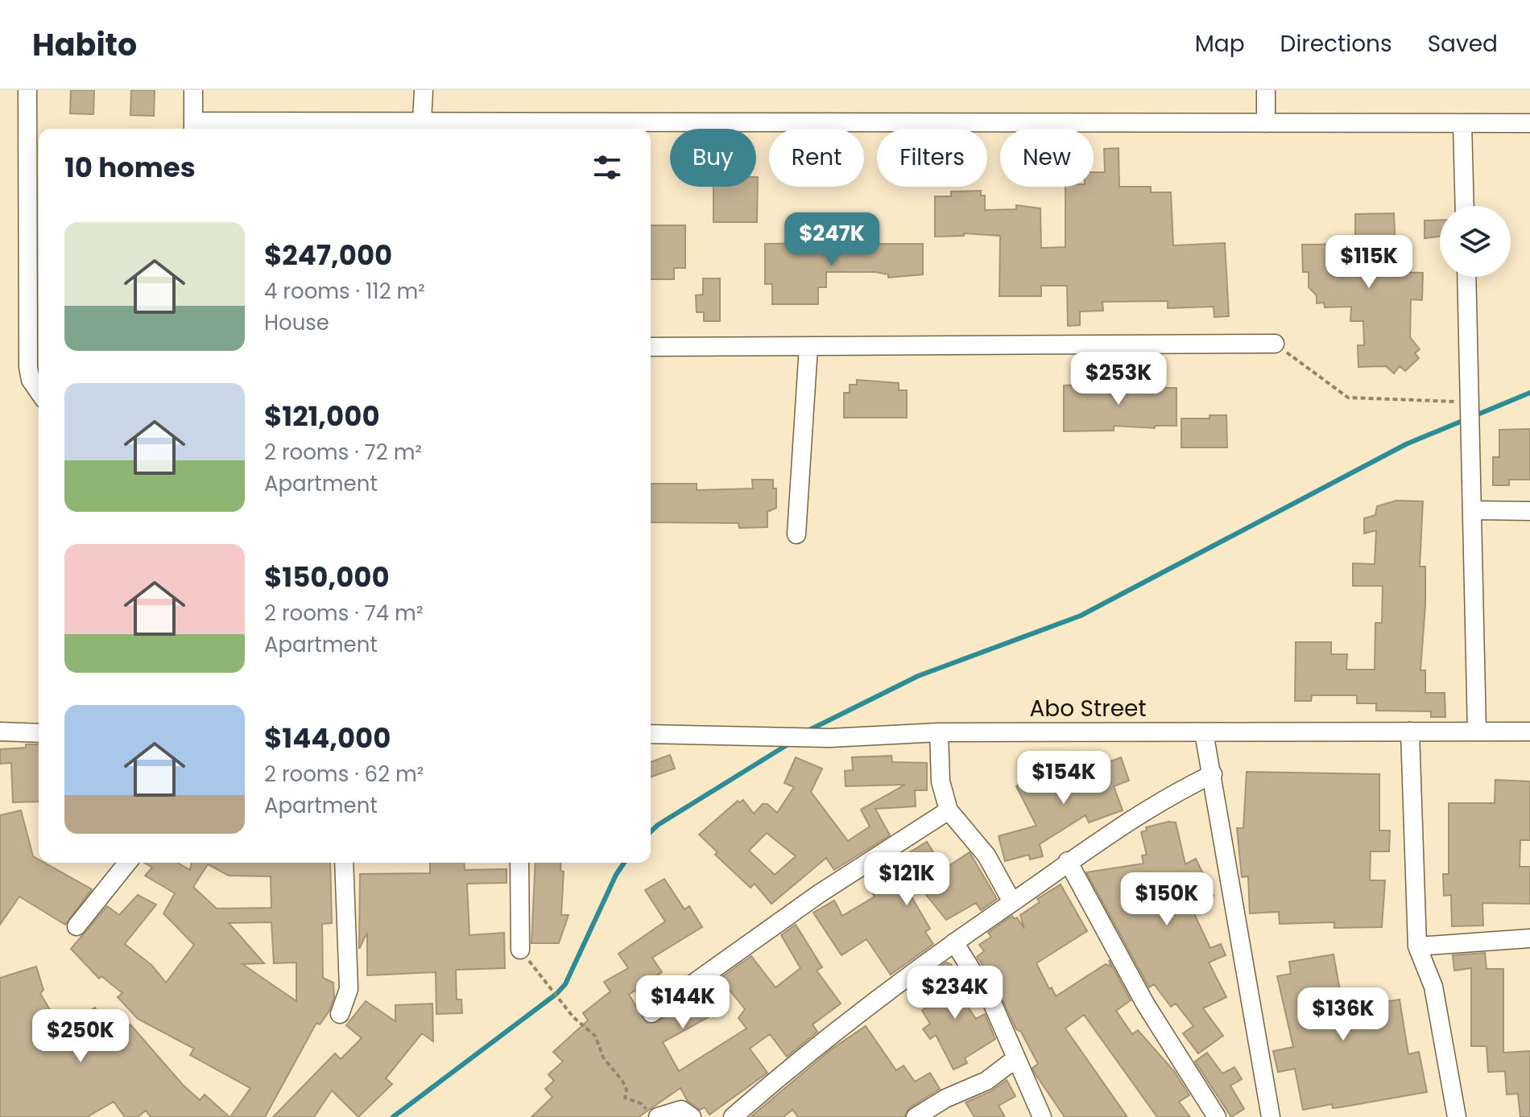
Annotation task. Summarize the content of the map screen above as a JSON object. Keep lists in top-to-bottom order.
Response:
{
  "streets": {
    "street": ["Abo Street"]
  },
  "page": {
    "header": "Habito",
    "nav": ["Map", "Directions", "Saved"],
    "chip": [
      "Buy",
      "Rent",
      "Filters",
      "New"
    ],
    "heading": "10 homes",
    "list": [
      {
        "name": "$247,000",
        "note": "4 rooms · 112 m² · House"
      },
      {
        "name": "$121,000",
        "note": "2 rooms · 72 m² · Apartment"
      },
      {
        "name": "$150,000",
        "note": "2 rooms · 74 m² · Apartment"
      },
      {
        "name": "$144,000",
        "note": "2 rooms · 62 m² · Apartment"
      }
    ],
    "price": [
      "$247K",
      "$115K",
      "$253K",
      "$154K",
      "$121K",
      "$150K",
      "$234K",
      "$144K",
      "$136K",
      "$250K"
    ]
  }
}
